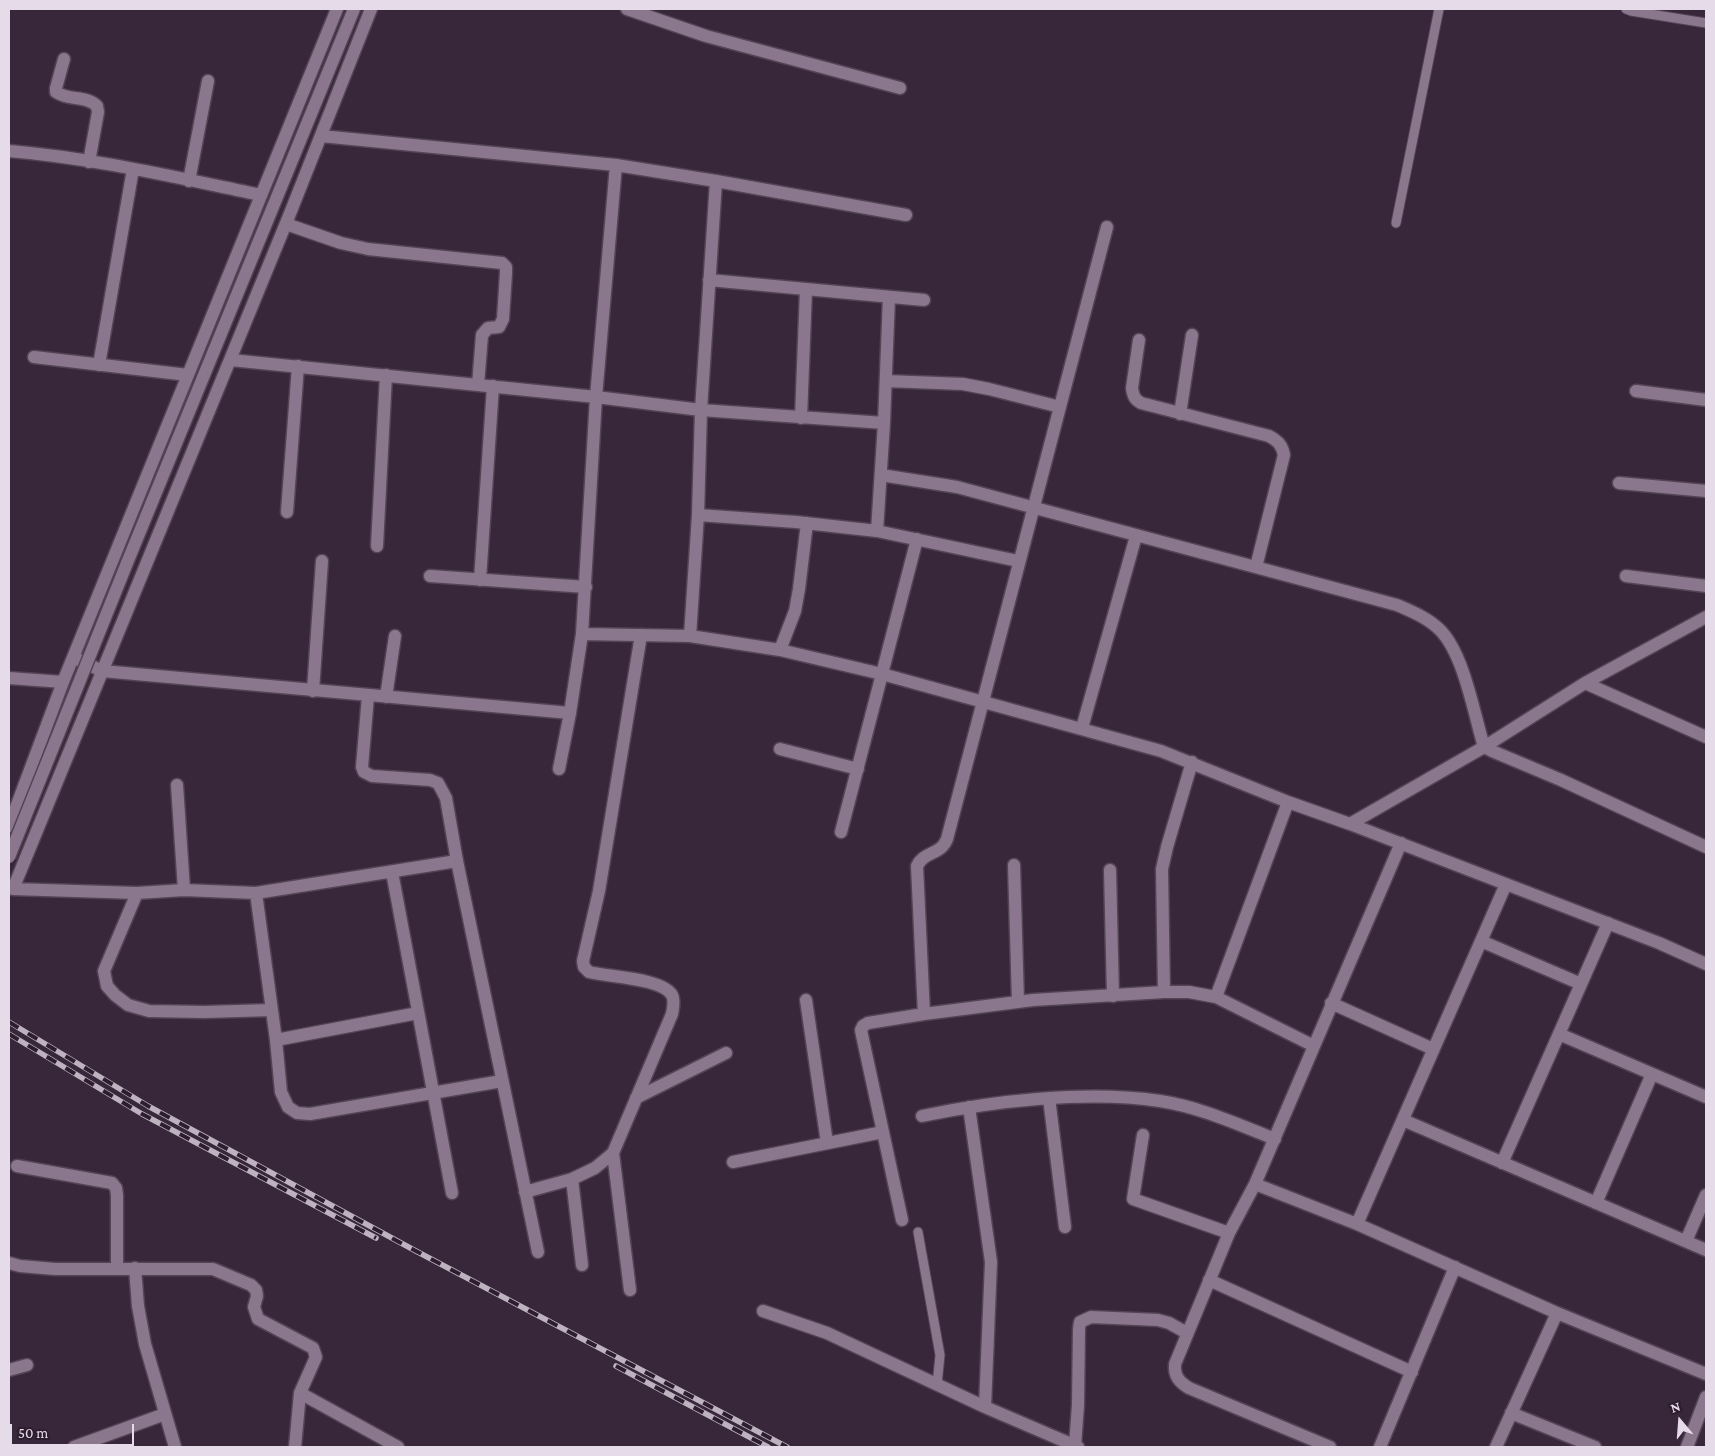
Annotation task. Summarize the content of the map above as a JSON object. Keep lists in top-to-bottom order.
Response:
{
  "scale_bar": "50 m",
  "north": "top"
}
